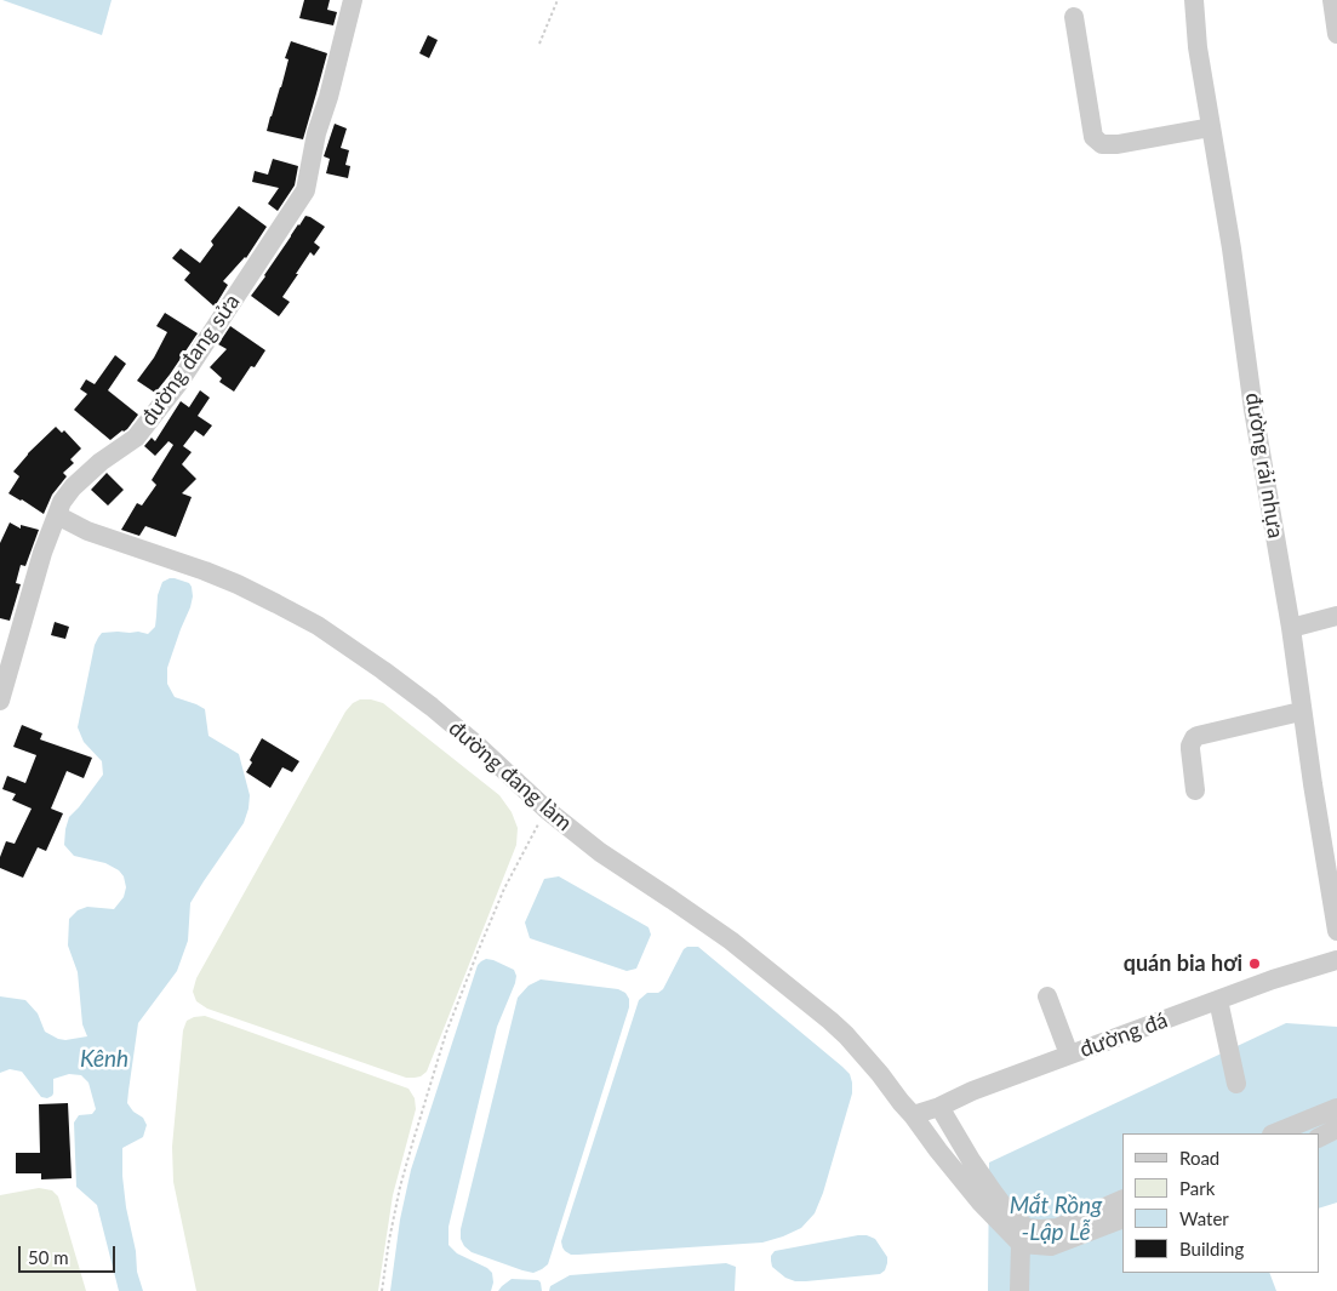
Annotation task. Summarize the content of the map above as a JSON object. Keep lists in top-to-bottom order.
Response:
{
  "streets": {
    "lane": [
      "đường đang sửa",
      "đường rải nhựa",
      "đường đang làm",
      "đường đá"
    ]
  },
  "crossings": [
    ["đường đang sửa", "đường đang làm"],
    ["đường đang làm", "đường đá"]
  ],
  "water": ["Kênh", "Mắt Rồng -Lập Lễ"],
  "places": ["quán bia hơi"],
  "legend": [
    "Road",
    "Park",
    "Water",
    "Building"
  ],
  "scale_bar": "50 m"
}
